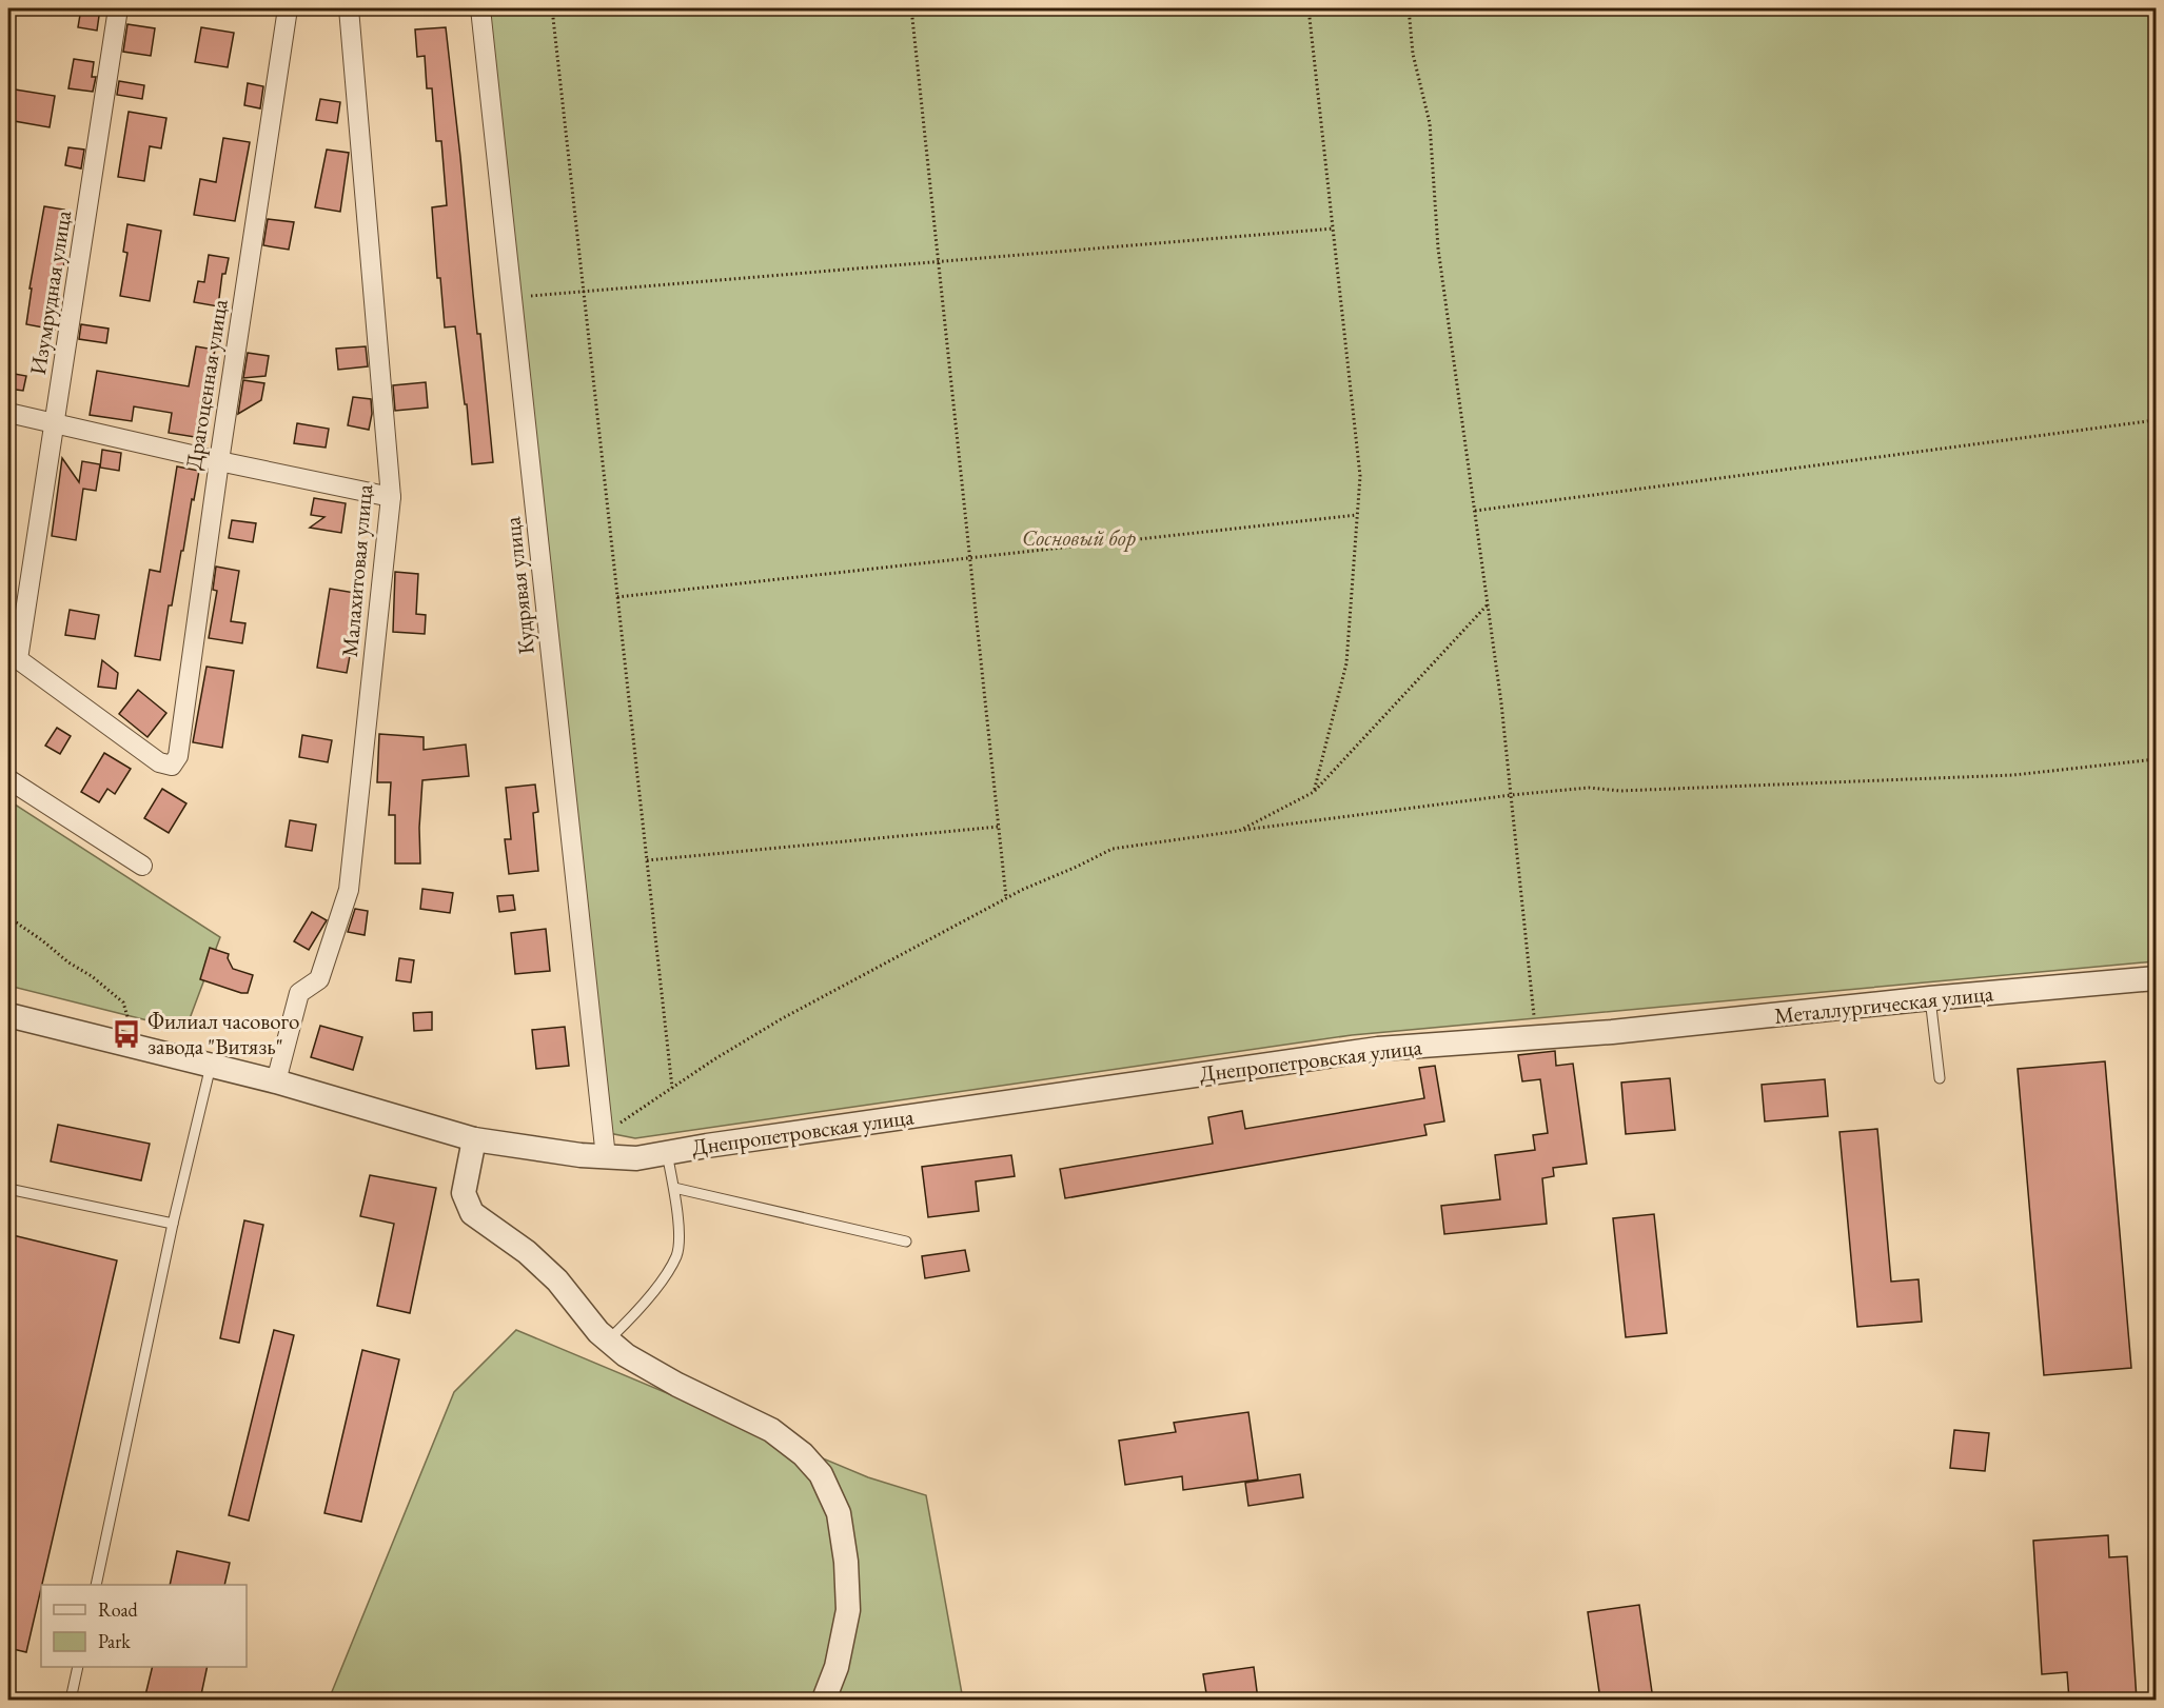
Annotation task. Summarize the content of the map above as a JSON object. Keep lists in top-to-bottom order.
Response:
{
  "streets": {
    "street": [
      "Изумрудная улица",
      "Драгоценная улица",
      "Малахитовая улица",
      "Кудрявая улица",
      "Металлургическая улица",
      "Днепропетровская улица"
    ]
  },
  "crossings": [
    ["Изумрудная улица", "Драгоценная улица"],
    ["Малахитовая улица", "Днепропетровская улица"],
    ["Кудрявая улица", "Днепропетровская улица"],
    ["Металлургическая улица", "Днепропетровская улица"]
  ],
  "parks": ["Сосновый бор"],
  "places": {
    "bus stop": ["Филиал часового завода \"Витязь\""]
  },
  "legend": ["Road", "Park"]
}
